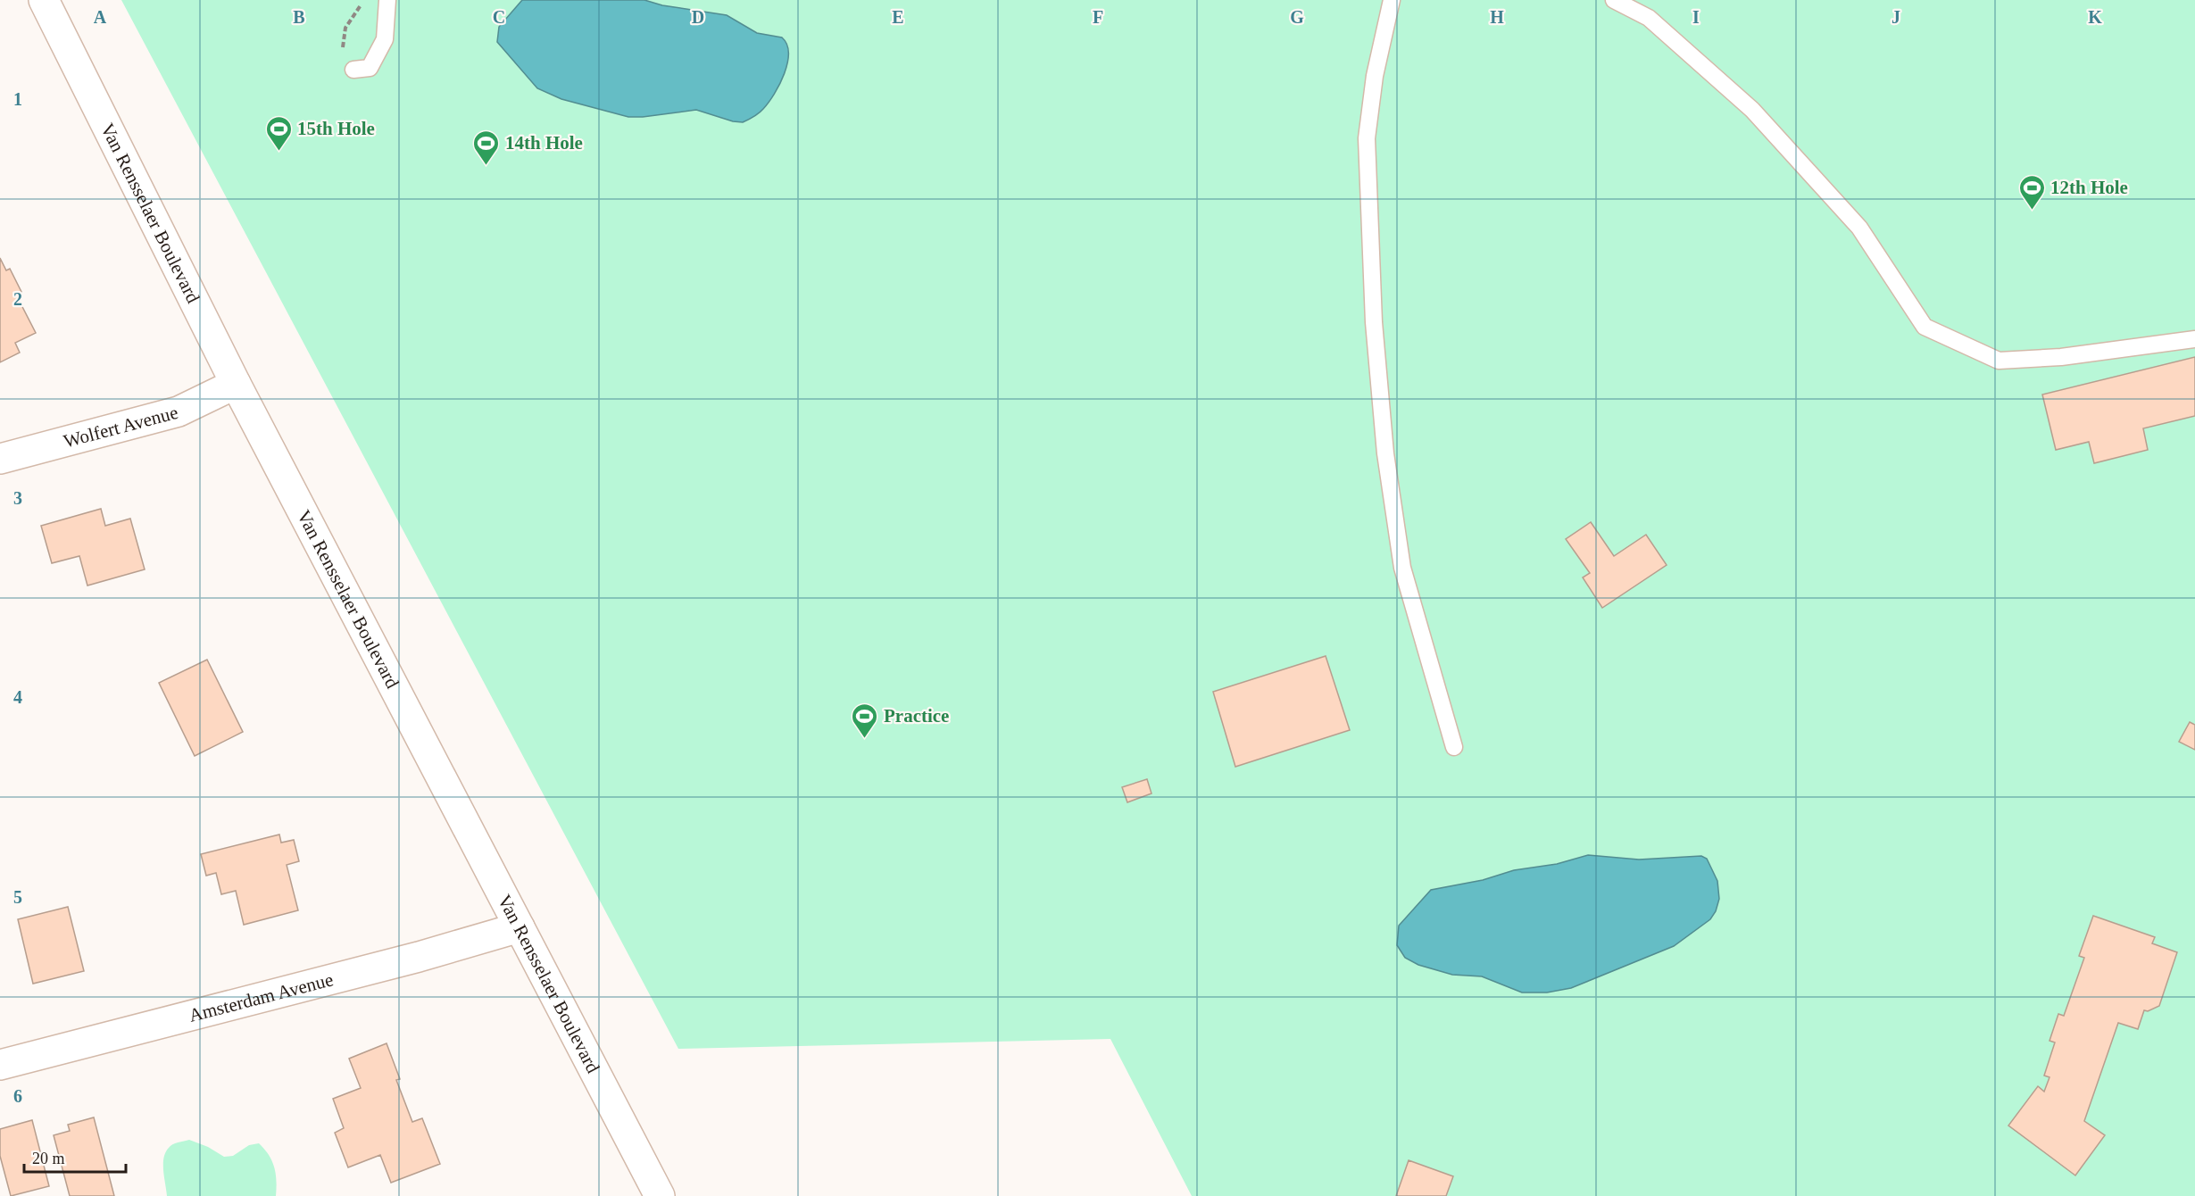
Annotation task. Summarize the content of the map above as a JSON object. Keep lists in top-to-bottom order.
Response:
{
  "streets": {
    "main road": ["Van Rensselaer Boulevard", "Wolfert Avenue", "Amsterdam Avenue"]
  },
  "crossings": [
    ["Van Rensselaer Boulevard", "Wolfert Avenue"],
    ["Van Rensselaer Boulevard", "Amsterdam Avenue"]
  ],
  "places": {
    "sports": [
      "15th Hole",
      "14th Hole",
      "12th Hole",
      "Practice"
    ]
  },
  "scale_bar": "20 m",
  "grid": {
    "columns": [
      "A",
      "B",
      "C",
      "D",
      "E",
      "F",
      "G",
      "H",
      "I",
      "J",
      "K"
    ],
    "rows": [
      "1",
      "2",
      "3",
      "4",
      "5",
      "6"
    ]
  }
}
